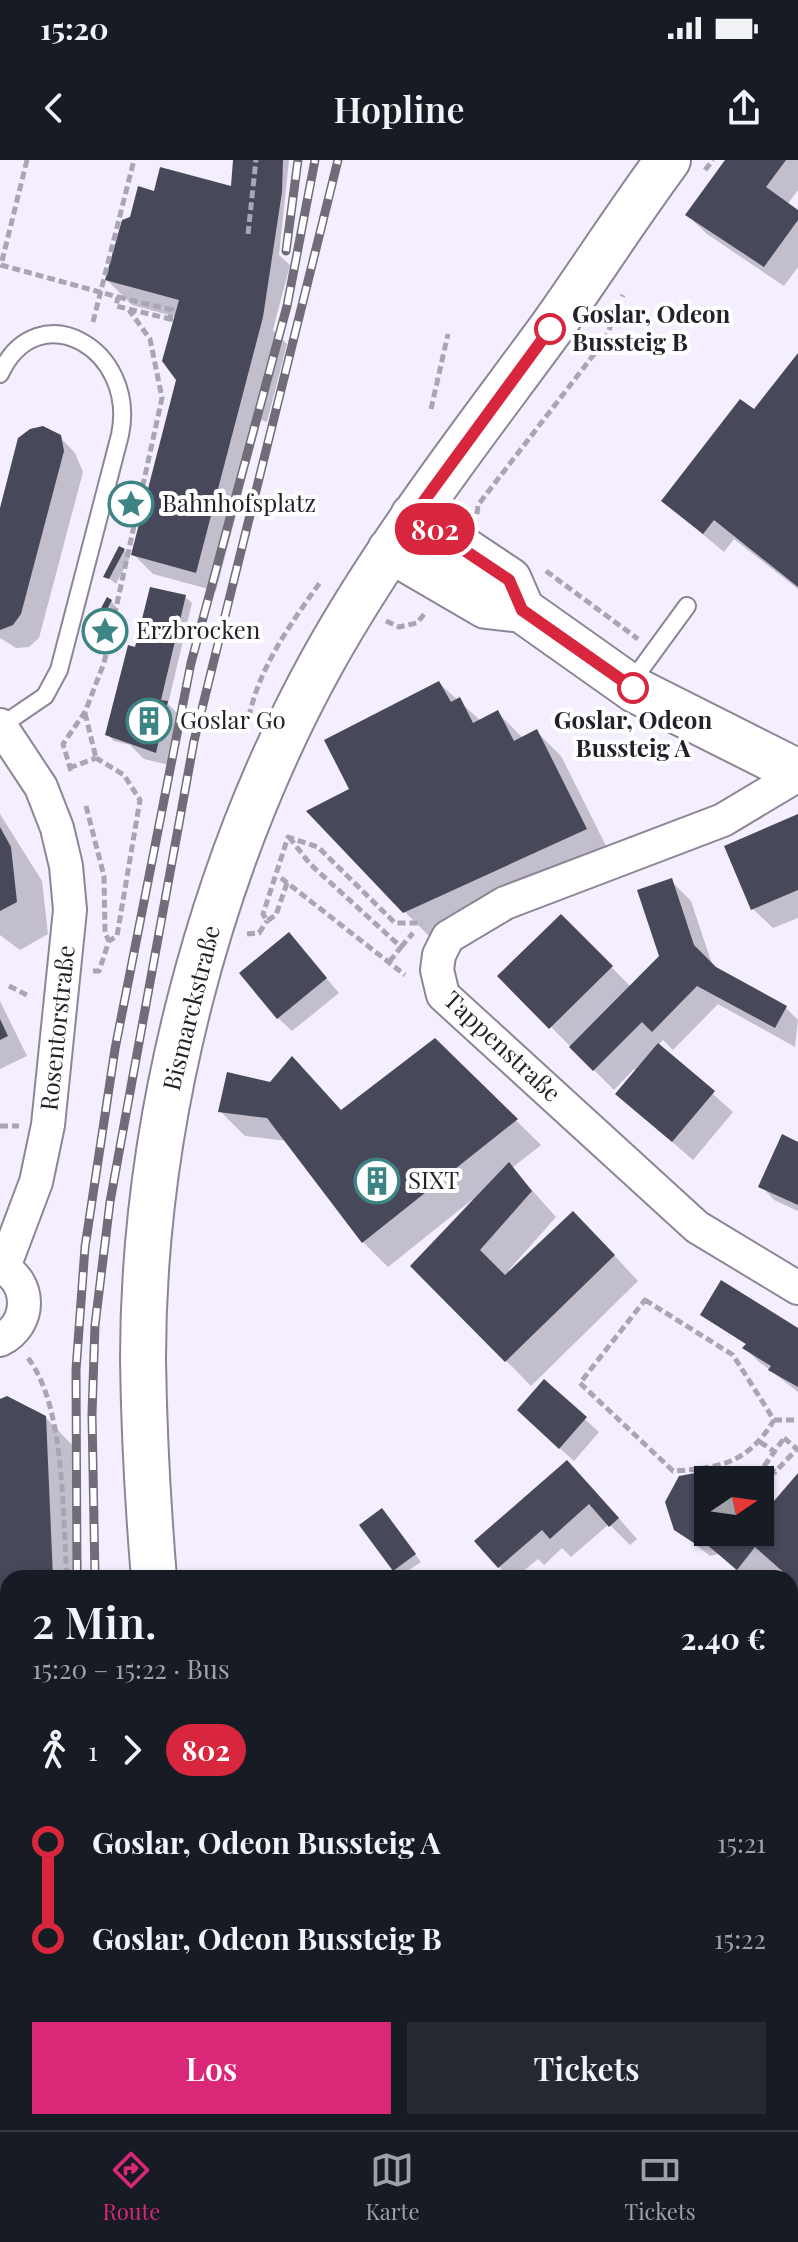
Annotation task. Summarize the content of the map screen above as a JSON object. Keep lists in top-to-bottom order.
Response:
{
  "streets": {
    "street": ["Bismarckstraße", "Rosentorstraße", "Tappenstraße"]
  },
  "places": {
    "other": ["Goslar, Odeon Bussteig B", "Goslar, Odeon Bussteig A"],
    "place": ["Bahnhofsplatz", "Erzbrocken"],
    "building": ["Goslar Go", "SIXT"]
  },
  "lines": ["bus line 802"],
  "north": "right",
  "page": {
    "status": "15:20",
    "header": "Hopline",
    "on_map": "802",
    "heading": ["2 Min.", "15:20 – 15:22 · Bus", "2.40 €"],
    "legs": ["1", "802"],
    "list": [
      {
        "name": "Goslar, Odeon Bussteig A",
        "value": "15:21"
      },
      {
        "name": "Goslar, Odeon Bussteig B",
        "value": "15:22"
      }
    ],
    "buttons": ["Los", "Tickets"],
    "tabs": ["Route", "Karte", "Tickets"]
  }
}
